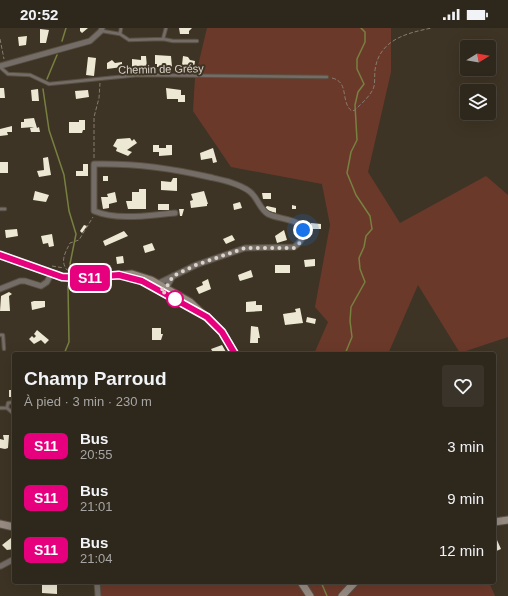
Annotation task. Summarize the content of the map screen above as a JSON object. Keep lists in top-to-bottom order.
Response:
{
  "streets": {
    "lane": ["Chemin de Grésy"]
  },
  "lines": ["bus line S11"],
  "north": "right",
  "page": {
    "status": "20:52",
    "on_map": "S11",
    "heading": ["Champ Parroud", "À pied · 3 min · 230 m"],
    "list": [
      {
        "mark": "S11",
        "name": "Bus",
        "note": "20:55",
        "value": "3 min"
      },
      {
        "mark": "S11",
        "name": "Bus",
        "note": "21:01",
        "value": "9 min"
      },
      {
        "mark": "S11",
        "name": "Bus",
        "note": "21:04",
        "value": "12 min"
      }
    ]
  }
}
